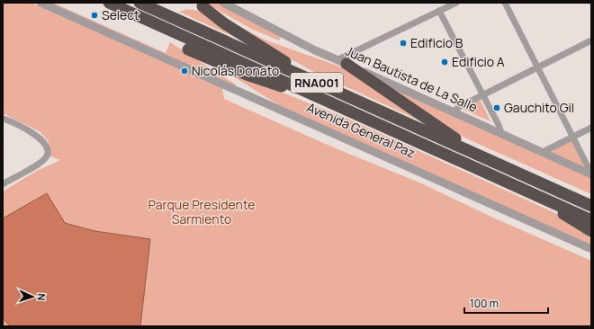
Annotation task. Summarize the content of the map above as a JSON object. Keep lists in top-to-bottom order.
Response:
{
  "streets": {
    "highway": ["RNA001", "Avenida General Paz"],
    "street": ["Juan Bautista de La Salle"]
  },
  "parks": ["Parque Presidente Sarmiento"],
  "places": [
    "Select",
    "Edificio B",
    "Edificio A",
    "Nicolás Donato",
    "Gauchito Gil"
  ],
  "scale_bar": "100 m",
  "north": "right"
}
